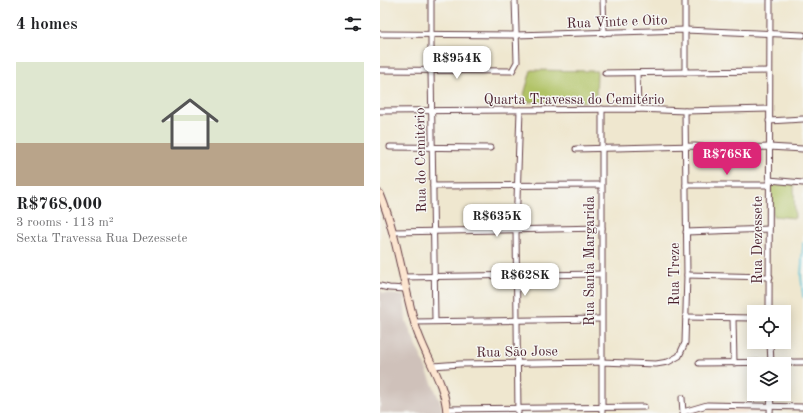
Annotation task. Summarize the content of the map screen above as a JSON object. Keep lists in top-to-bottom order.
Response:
{
  "streets": {
    "street": [
      "Rua Vinte e Oito",
      "Quarta Travessa do Cemitério",
      "Rua do Cemitério",
      "Rua Dezessete",
      "Rua Santa Margarida",
      "Rua Treze",
      "Rua São Jose"
    ]
  },
  "crossings": [
    ["Rua Vinte e Oito", "Rua do Cemitério"],
    ["Rua Vinte e Oito", "Rua Dezessete"],
    ["Quarta Travessa do Cemitério", "Rua do Cemitério"],
    ["Quarta Travessa do Cemitério", "Rua Dezessete"],
    ["Quarta Travessa do Cemitério", "Rua Santa Margarida"],
    ["Quarta Travessa do Cemitério", "Rua Treze"],
    ["Rua Santa Margarida", "Rua Treze"],
    ["Rua Santa Margarida", "Rua São Jose"],
    ["Rua Treze", "Rua São Jose"]
  ],
  "page": {
    "heading": "4 homes",
    "price": [
      "R$954K",
      "R$768K",
      "R$635K",
      "R$628K"
    ],
    "list": [
      {
        "name": "R$768,000",
        "note": "3 rooms · 113 m² · Sexta Travessa Rua Dezessete"
      }
    ]
  }
}
